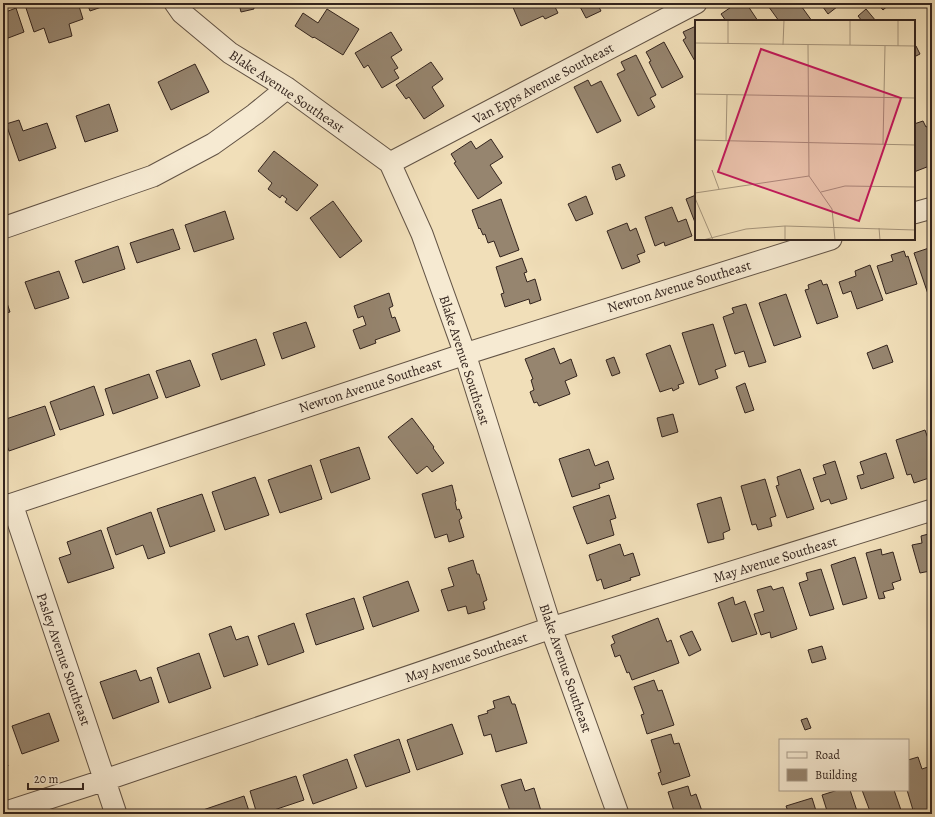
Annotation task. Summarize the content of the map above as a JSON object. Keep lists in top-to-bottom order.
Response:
{
  "streets": {
    "street": [
      "Van Epps Avenue Southeast",
      "Blake Avenue Southeast",
      "Newton Avenue Southeast",
      "May Avenue Southeast",
      "Pasley Avenue Southeast"
    ]
  },
  "crossings": [
    ["Van Epps Avenue Southeast", "Blake Avenue Southeast"],
    ["Blake Avenue Southeast", "Newton Avenue Southeast"],
    ["Blake Avenue Southeast", "May Avenue Southeast"],
    ["Newton Avenue Southeast", "Pasley Avenue Southeast"],
    ["May Avenue Southeast", "Pasley Avenue Southeast"]
  ],
  "legend": ["Road", "Building"],
  "scale_bar": "20 m"
}
